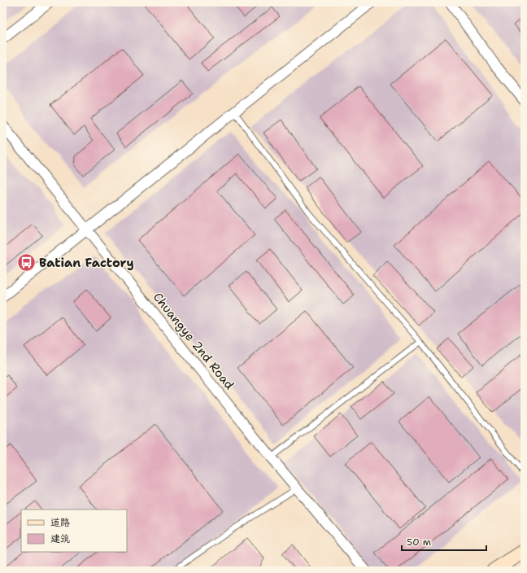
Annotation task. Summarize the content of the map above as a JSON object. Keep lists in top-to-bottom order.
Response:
{
  "streets": {
    "street": ["Chuangye 2nd Road"]
  },
  "places": {
    "bus stop": ["Batian Factory"]
  },
  "legend": ["道路", "建筑"],
  "scale_bar": "50 m"
}
